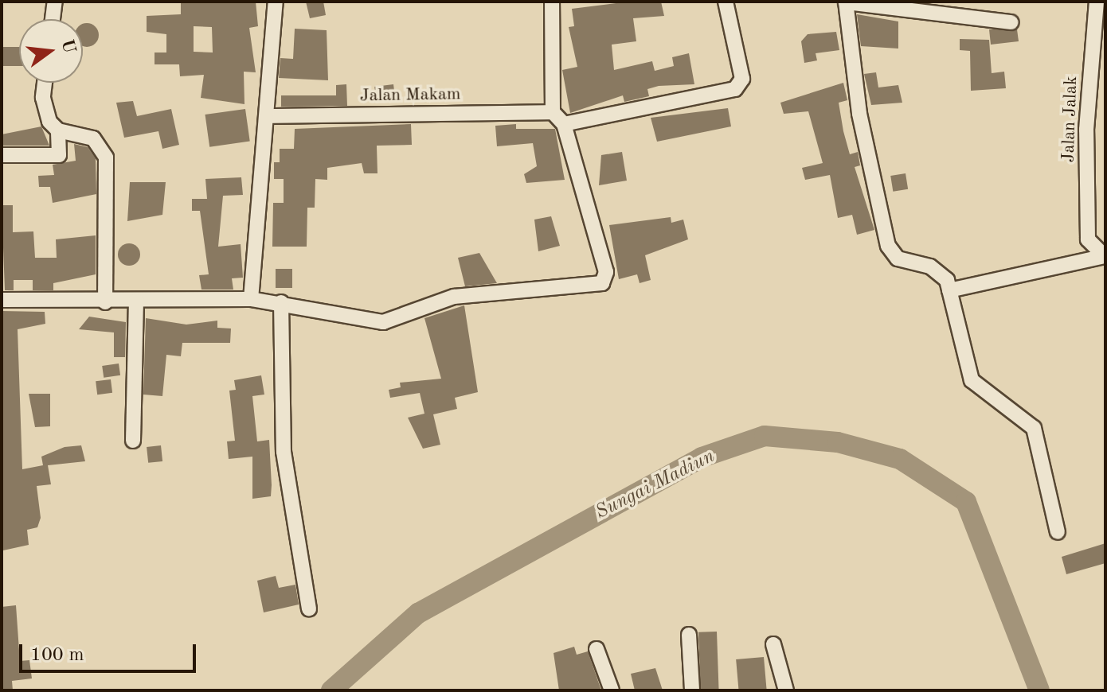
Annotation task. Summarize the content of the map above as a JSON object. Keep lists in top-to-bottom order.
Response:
{
  "streets": {
    "street": ["Jalan Makam", "Jalan Jalak"]
  },
  "water": ["Sungai Madiun"],
  "scale_bar": "100 m",
  "north": "right"
}
